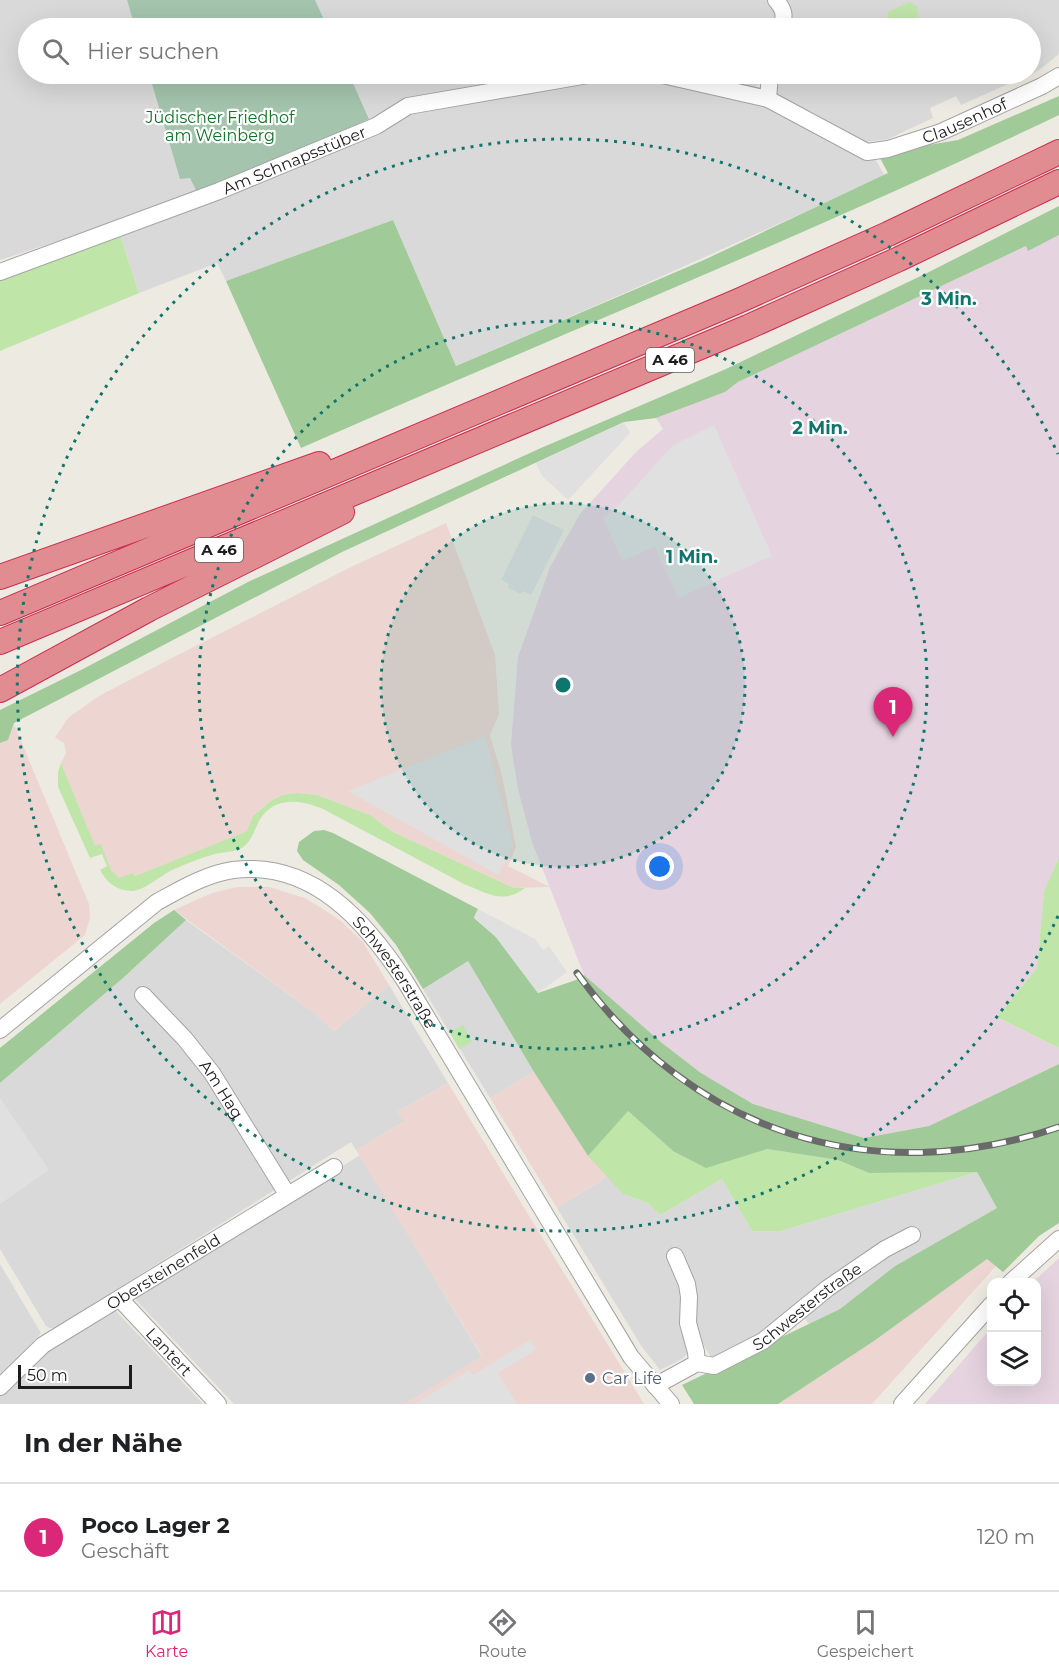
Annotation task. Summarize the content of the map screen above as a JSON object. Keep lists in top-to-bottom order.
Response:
{
  "streets": {
    "highway": ["A 46"],
    "street": [
      "Clausenhof",
      "Am Schnapsstüber",
      "Schwesterstraße",
      "Am Hag",
      "Obersteinenfeld",
      "Lantert"
    ]
  },
  "crossings": [
    ["Am Hag", "Obersteinenfeld"],
    ["Obersteinenfeld", "Lantert"]
  ],
  "parks": ["Jüdischer Friedhof am Weinberg"],
  "places": ["Car Life"],
  "scale_bar": "50 m",
  "page": {
    "search": "Hier suchen",
    "pins": "1",
    "scale": "50 m",
    "heading": "In der Nähe",
    "list": [
      {
        "mark": "1",
        "name": "Poco Lager 2",
        "note": "Geschäft",
        "value": "120 m"
      }
    ],
    "nav": ["Karte", "Route", "Gespeichert"]
  },
  "rings": ["3 Min.", "2 Min.", "1 Min."]
}
